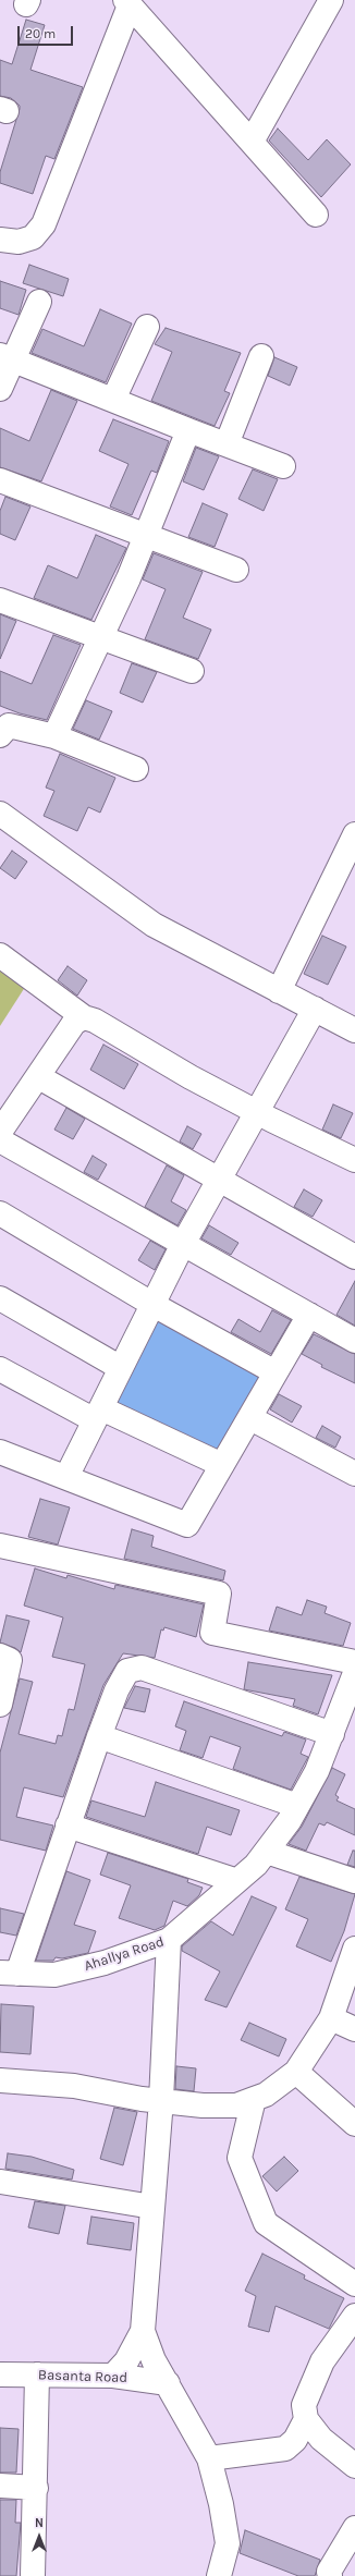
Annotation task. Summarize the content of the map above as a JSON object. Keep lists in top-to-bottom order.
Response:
{
  "streets": {
    "street": ["Ahallya Road", "Basanta Road"]
  },
  "scale_bar": "20 m",
  "north": "top"
}
